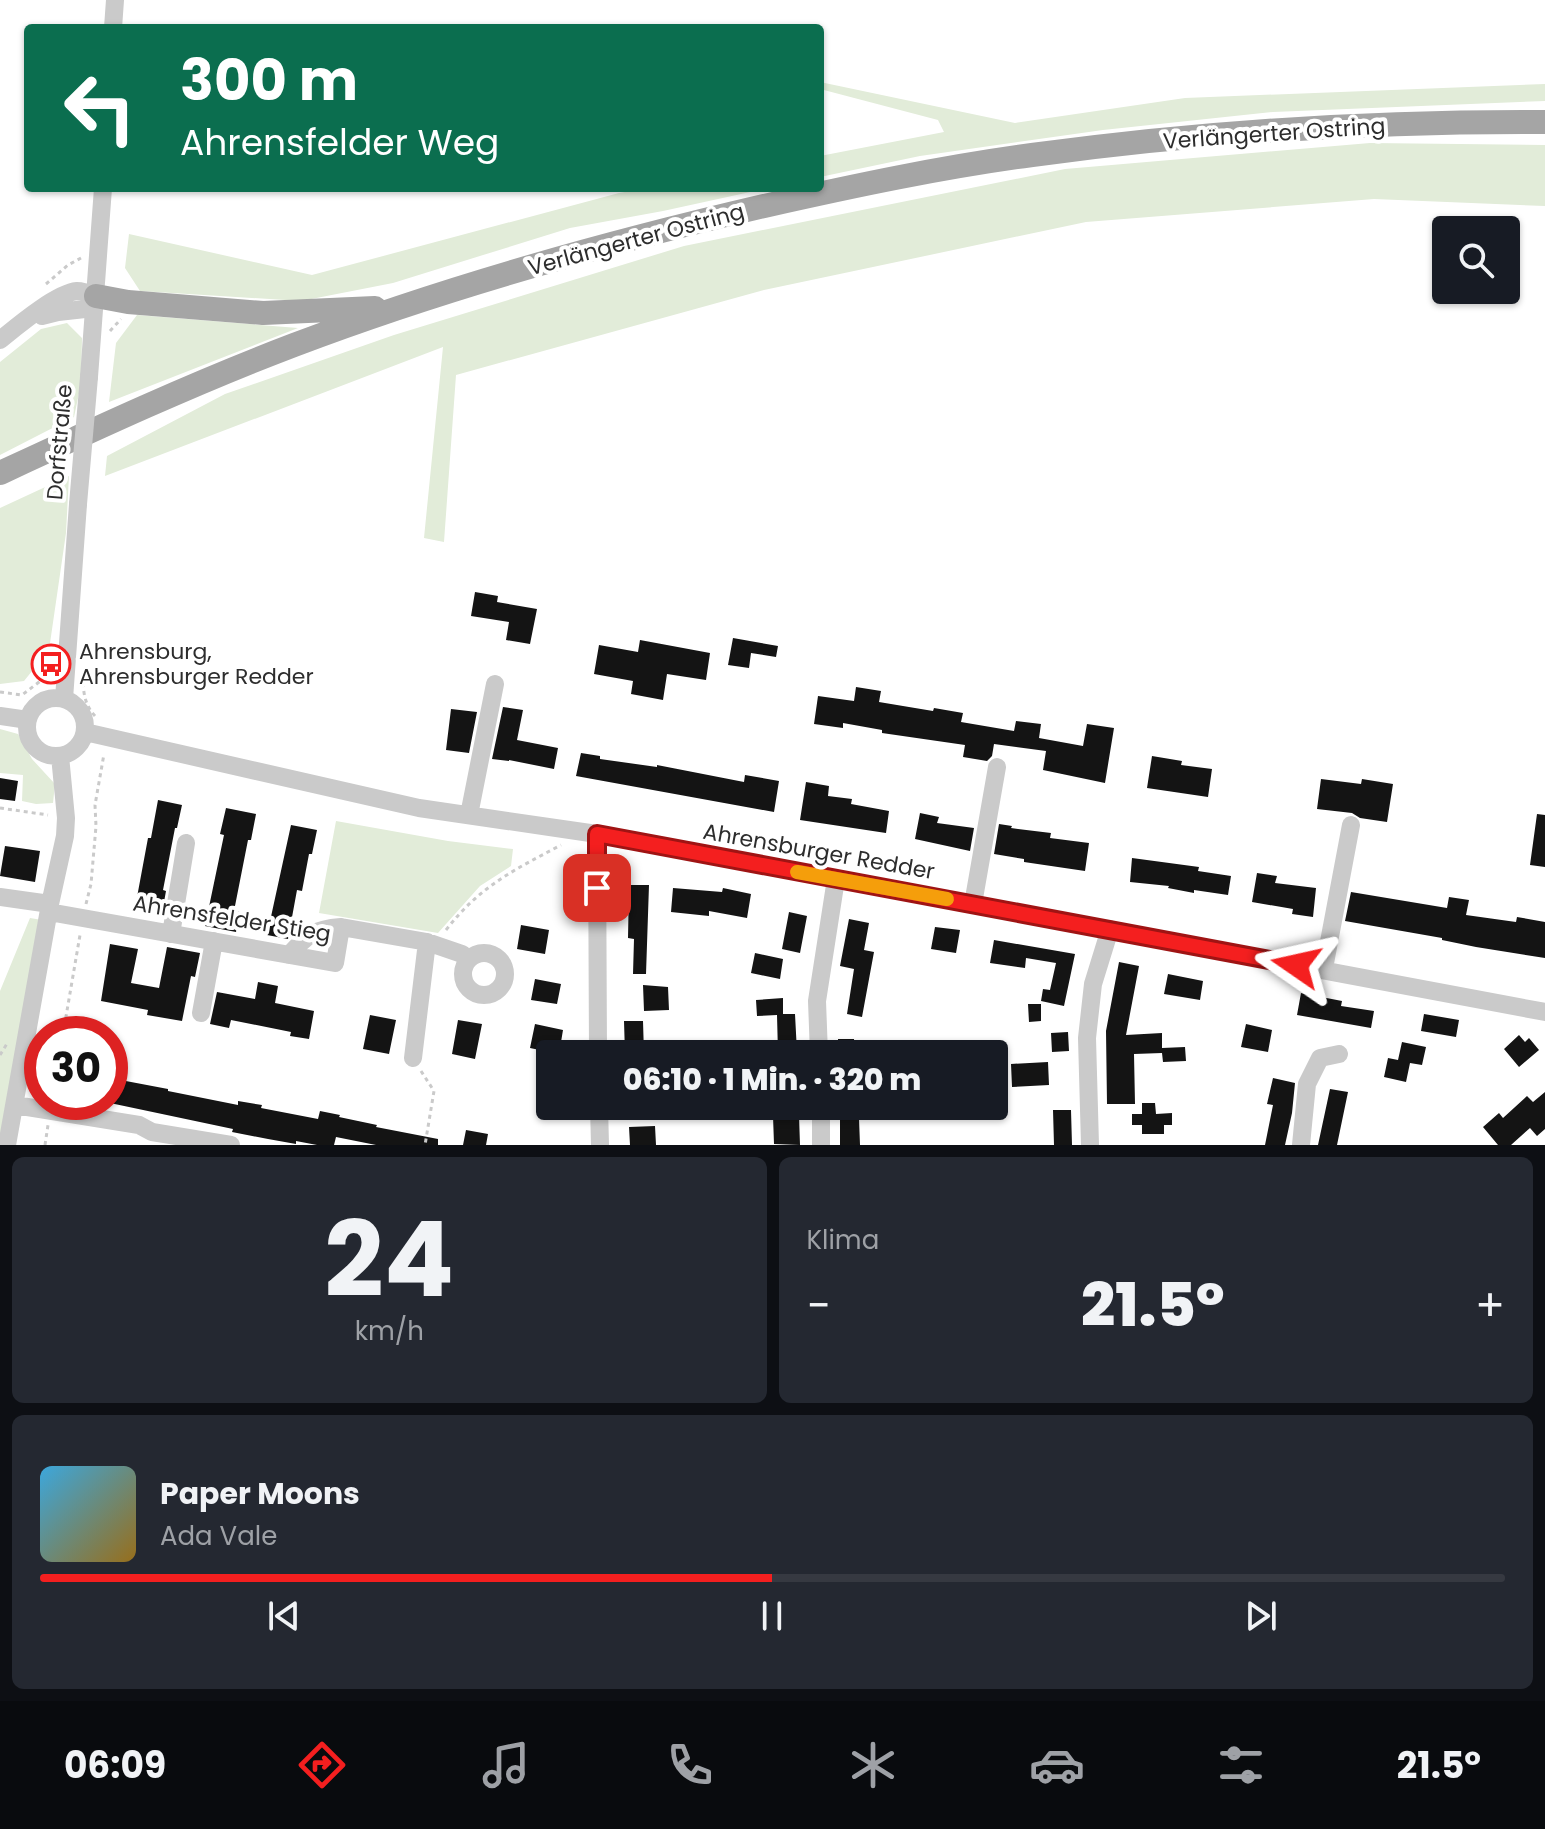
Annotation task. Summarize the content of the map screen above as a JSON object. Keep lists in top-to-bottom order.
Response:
{
  "streets": {
    "main road": ["Verlängerter Ostring"],
    "street": ["Dorfstraße", "Ahrensburger Redder", "Ahrensfelder Stieg"]
  },
  "crossings": [
    ["Dorfstraße", "Ahrensburger Redder"]
  ],
  "places": {
    "bus stop": ["Ahrensburg, Ahrensburger Redder"]
  },
  "page": {
    "turn": ["300 m", "Ahrensfelder Weg"],
    "limit": "30",
    "trip": "06:10 · 1 Min. · 320 m",
    "tile": [
      ["24", "km/h"],
      "Klima"
    ],
    "heat": ["−", "21.5°", "+"],
    "song": ["Paper Moons", "Ada Vale"],
    "tabs": ["06:09", "21.5°"]
  }
}
